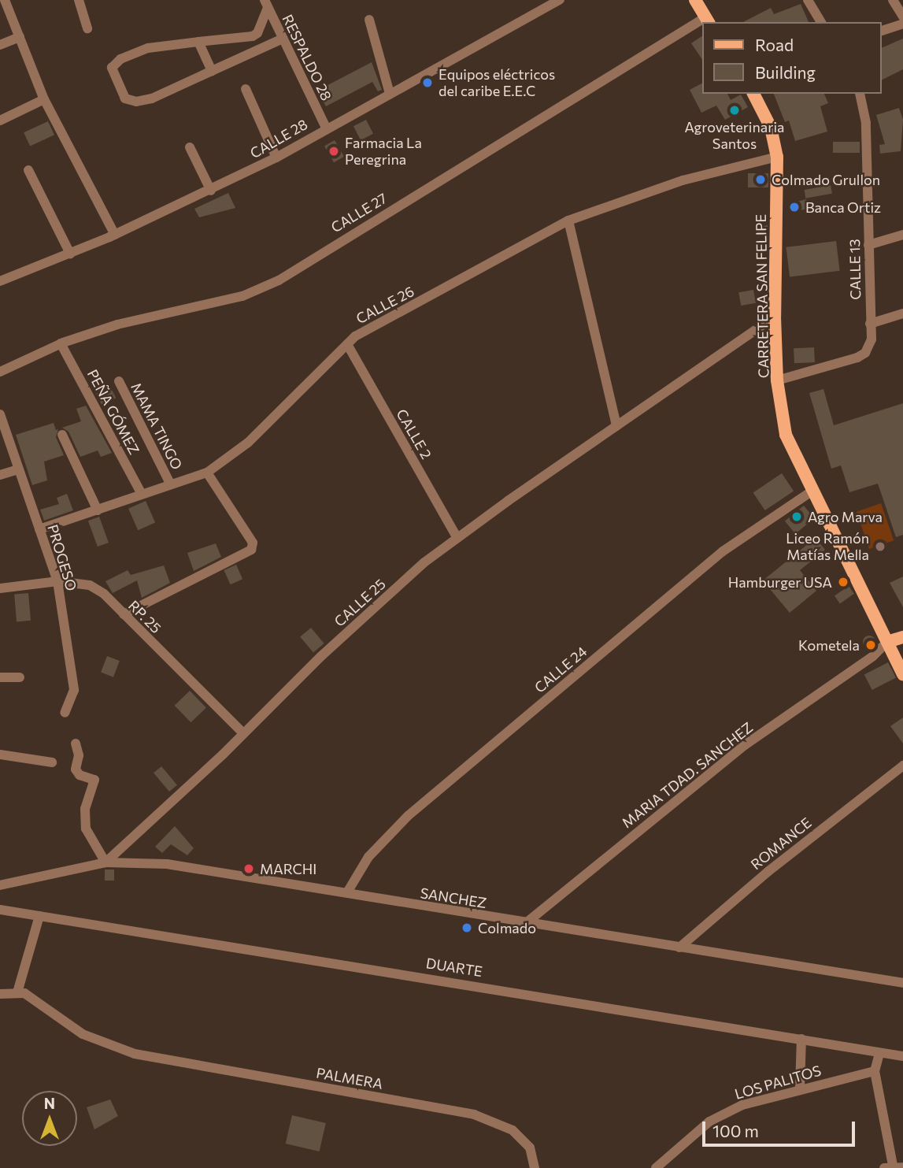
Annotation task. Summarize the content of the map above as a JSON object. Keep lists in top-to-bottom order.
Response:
{
  "streets": {
    "main road": ["CARRETERA SAN FELIPE"],
    "street": [
      "RESPALDO 28",
      "CALLE 28",
      "CALLE 27",
      "CALLE 13",
      "CALLE 26",
      "PEÑA GÓMEZ",
      "MAMA TINGO",
      "CALLE 2",
      "PROGESO",
      "CALLE 25",
      "RP. 25",
      "CALLE 24",
      "MARIA TDAD. SANCHEZ",
      "ROMANCE",
      "SANCHEZ",
      "DUARTE",
      "PALMERA",
      "LOS PALITOS"
    ]
  },
  "crossings": [
    ["RESPALDO 28", "CALLE 28"],
    ["CALLE 27", "PEÑA GÓMEZ"],
    ["CALLE 13", "CARRETERA SAN FELIPE"],
    ["CARRETERA SAN FELIPE", "CALLE 26"],
    ["CARRETERA SAN FELIPE", "CALLE 25"],
    ["CARRETERA SAN FELIPE", "CALLE 24"],
    ["CARRETERA SAN FELIPE", "MARIA TDAD. SANCHEZ"],
    ["CALLE 26", "PEÑA GÓMEZ"],
    ["CALLE 26", "MAMA TINGO"],
    ["CALLE 26", "CALLE 2"],
    ["CALLE 26", "PROGESO"],
    ["CALLE 2", "CALLE 25"],
    ["PROGESO", "RP. 25"],
    ["CALLE 25", "RP. 25"],
    ["CALLE 25", "SANCHEZ"],
    ["CALLE 24", "SANCHEZ"],
    ["MARIA TDAD. SANCHEZ", "SANCHEZ"],
    ["ROMANCE", "SANCHEZ"]
  ],
  "places": [
    "Equipos eléctricos del caribe E.E.C",
    "Agroveterinaria Santos",
    "Farmacia La Peregrina",
    "Colmado Grullon",
    "Banca Ortiz",
    "Agro Marva",
    "Liceo Ramón Matías Mella",
    "Hamburger USA",
    "Kometela",
    "MARCHI",
    "Colmado"
  ],
  "legend": ["Road", "Building"],
  "scale_bar": "100 m",
  "north": "top"
}
